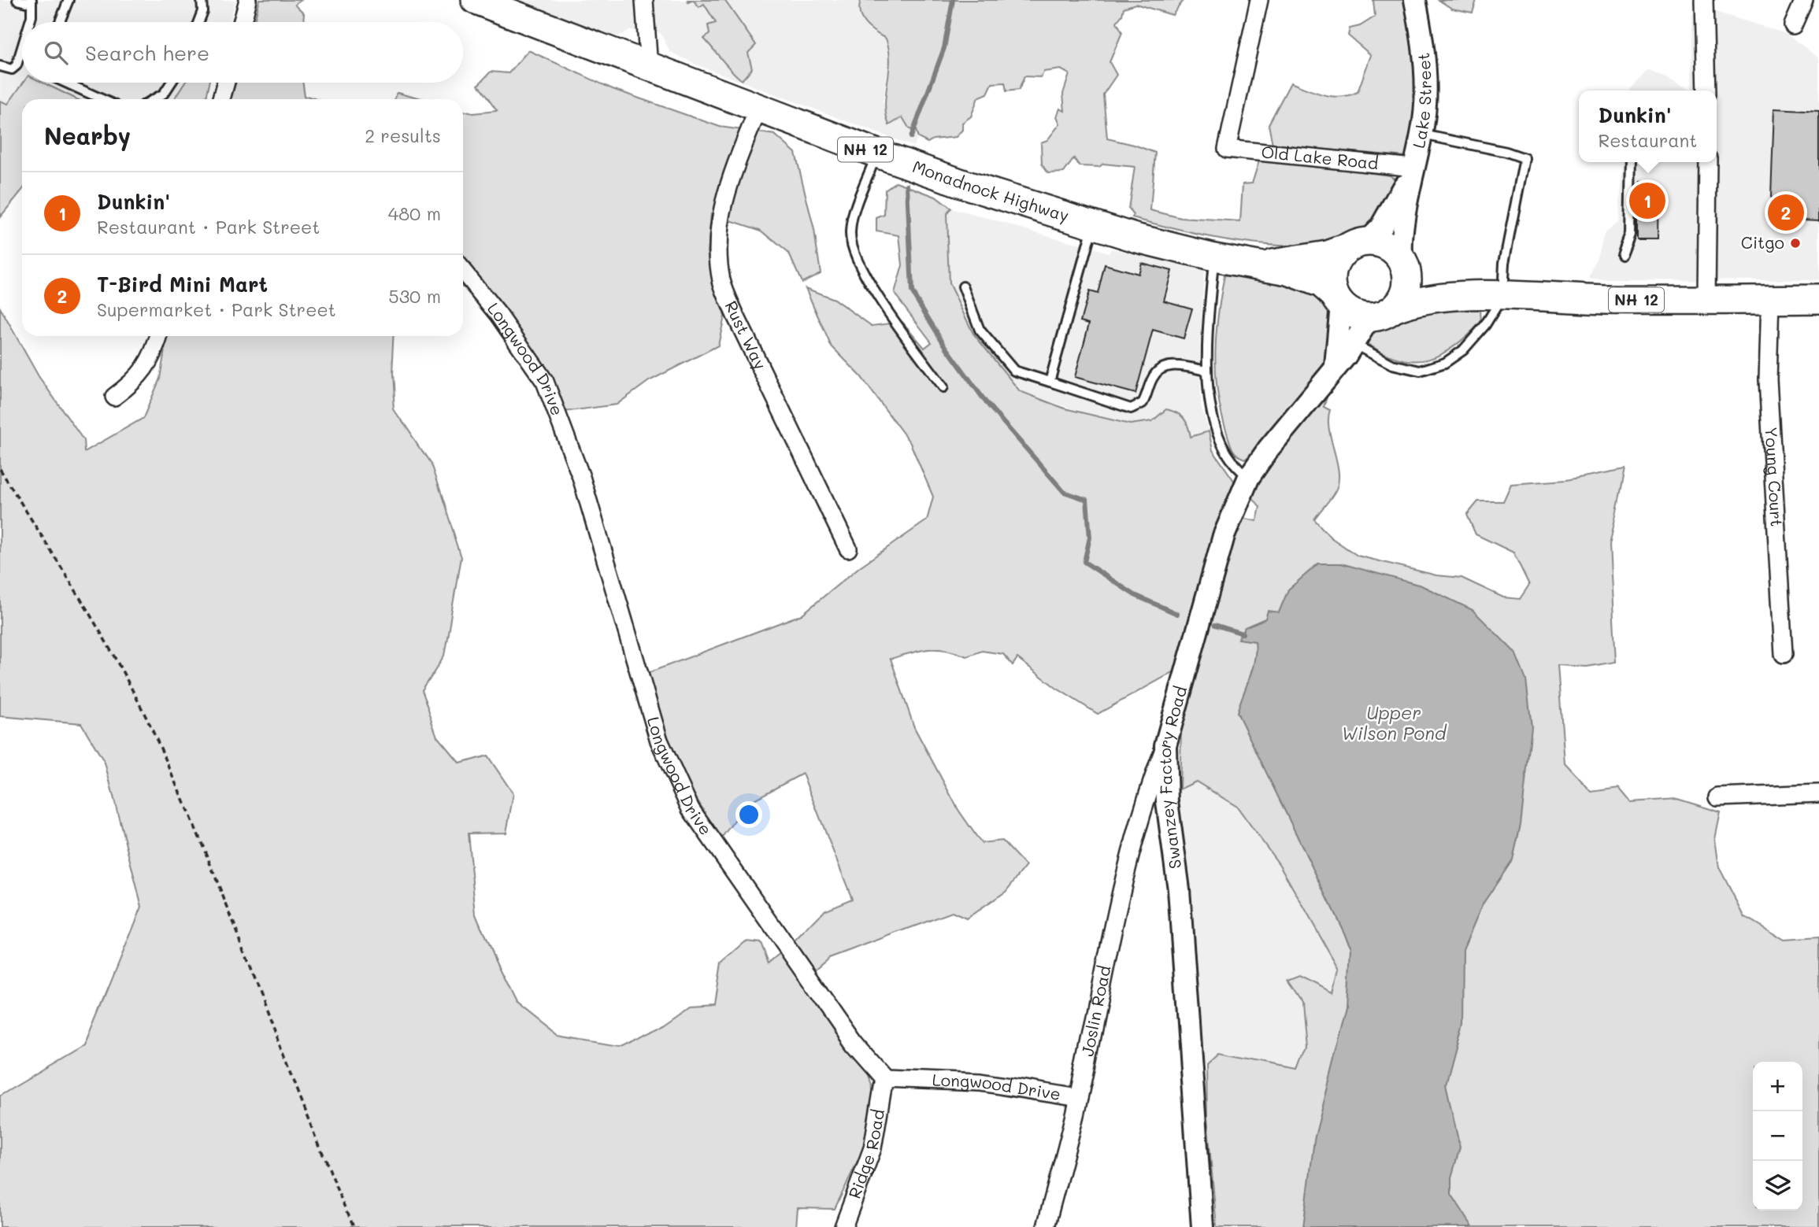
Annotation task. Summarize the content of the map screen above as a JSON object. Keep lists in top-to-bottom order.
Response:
{
  "streets": {
    "highway": ["NH 12", "Monadnock Highway"],
    "street": [
      "Lake Street",
      "Old Lake Road",
      "Rust Way",
      "Longwood Drive",
      "Young Court",
      "Swanzey Factory Road",
      "Joslin Road",
      "Ridge Road"
    ]
  },
  "crossings": [
    ["Lake Street", "NH 12"],
    ["Lake Street", "Old Lake Road"],
    ["Lake Street", "Monadnock Highway"],
    ["Lake Street", "Swanzey Factory Road"],
    ["NH 12", "Monadnock Highway"],
    ["NH 12", "Young Court"],
    ["NH 12", "Swanzey Factory Road"],
    ["Monadnock Highway", "Rust Way"],
    ["Monadnock Highway", "Swanzey Factory Road"],
    ["Longwood Drive", "Joslin Road"],
    ["Longwood Drive", "Ridge Road"],
    ["Swanzey Factory Road", "Joslin Road"]
  ],
  "water": ["Upper Wilson Pond"],
  "places": ["Citgo"],
  "page": {
    "search": "Search here",
    "popup": ["Dunkin'", "Restaurant"],
    "heading": ["Nearby", "2 results"],
    "list": [
      {
        "mark": "1",
        "name": "Dunkin'",
        "note": "Restaurant · Park Street",
        "value": "480 m"
      },
      {
        "mark": "2",
        "name": "T-Bird Mini Mart",
        "note": "Supermarket · Park Street",
        "value": "530 m"
      }
    ],
    "pins": ["1", "2"],
    "map_buttons": ["+", "−"]
  }
}
